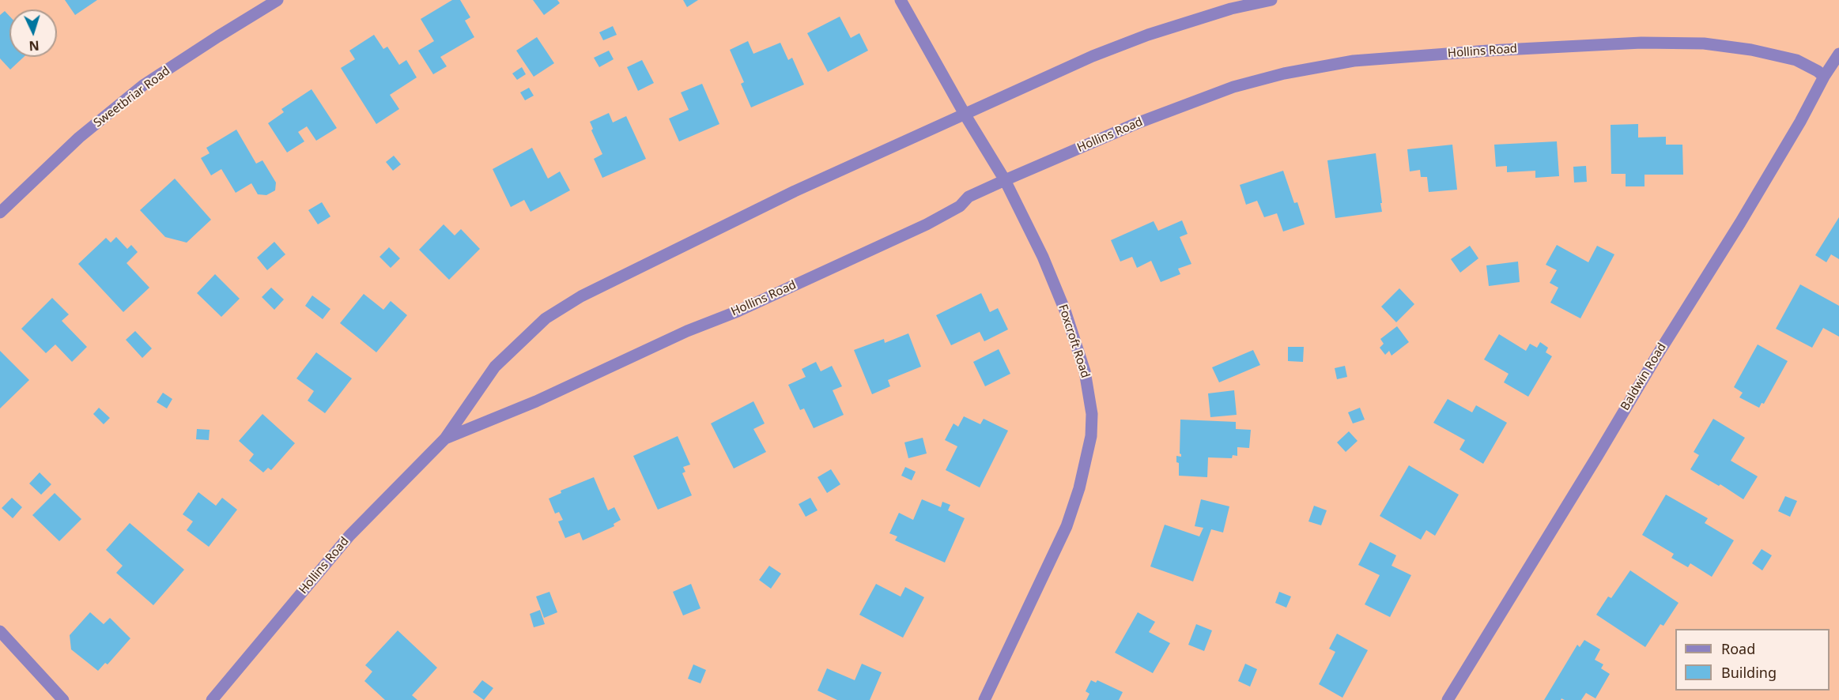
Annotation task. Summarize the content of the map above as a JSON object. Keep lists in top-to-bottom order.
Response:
{
  "streets": {
    "street": [
      "Hollins Road",
      "Sweetbriar Road",
      "Foxcroft Road",
      "Baldwin Road"
    ]
  },
  "crossings": [
    ["Hollins Road", "Foxcroft Road"],
    ["Hollins Road", "Baldwin Road"]
  ],
  "legend": ["Road", "Building"],
  "north": "bottom"
}
